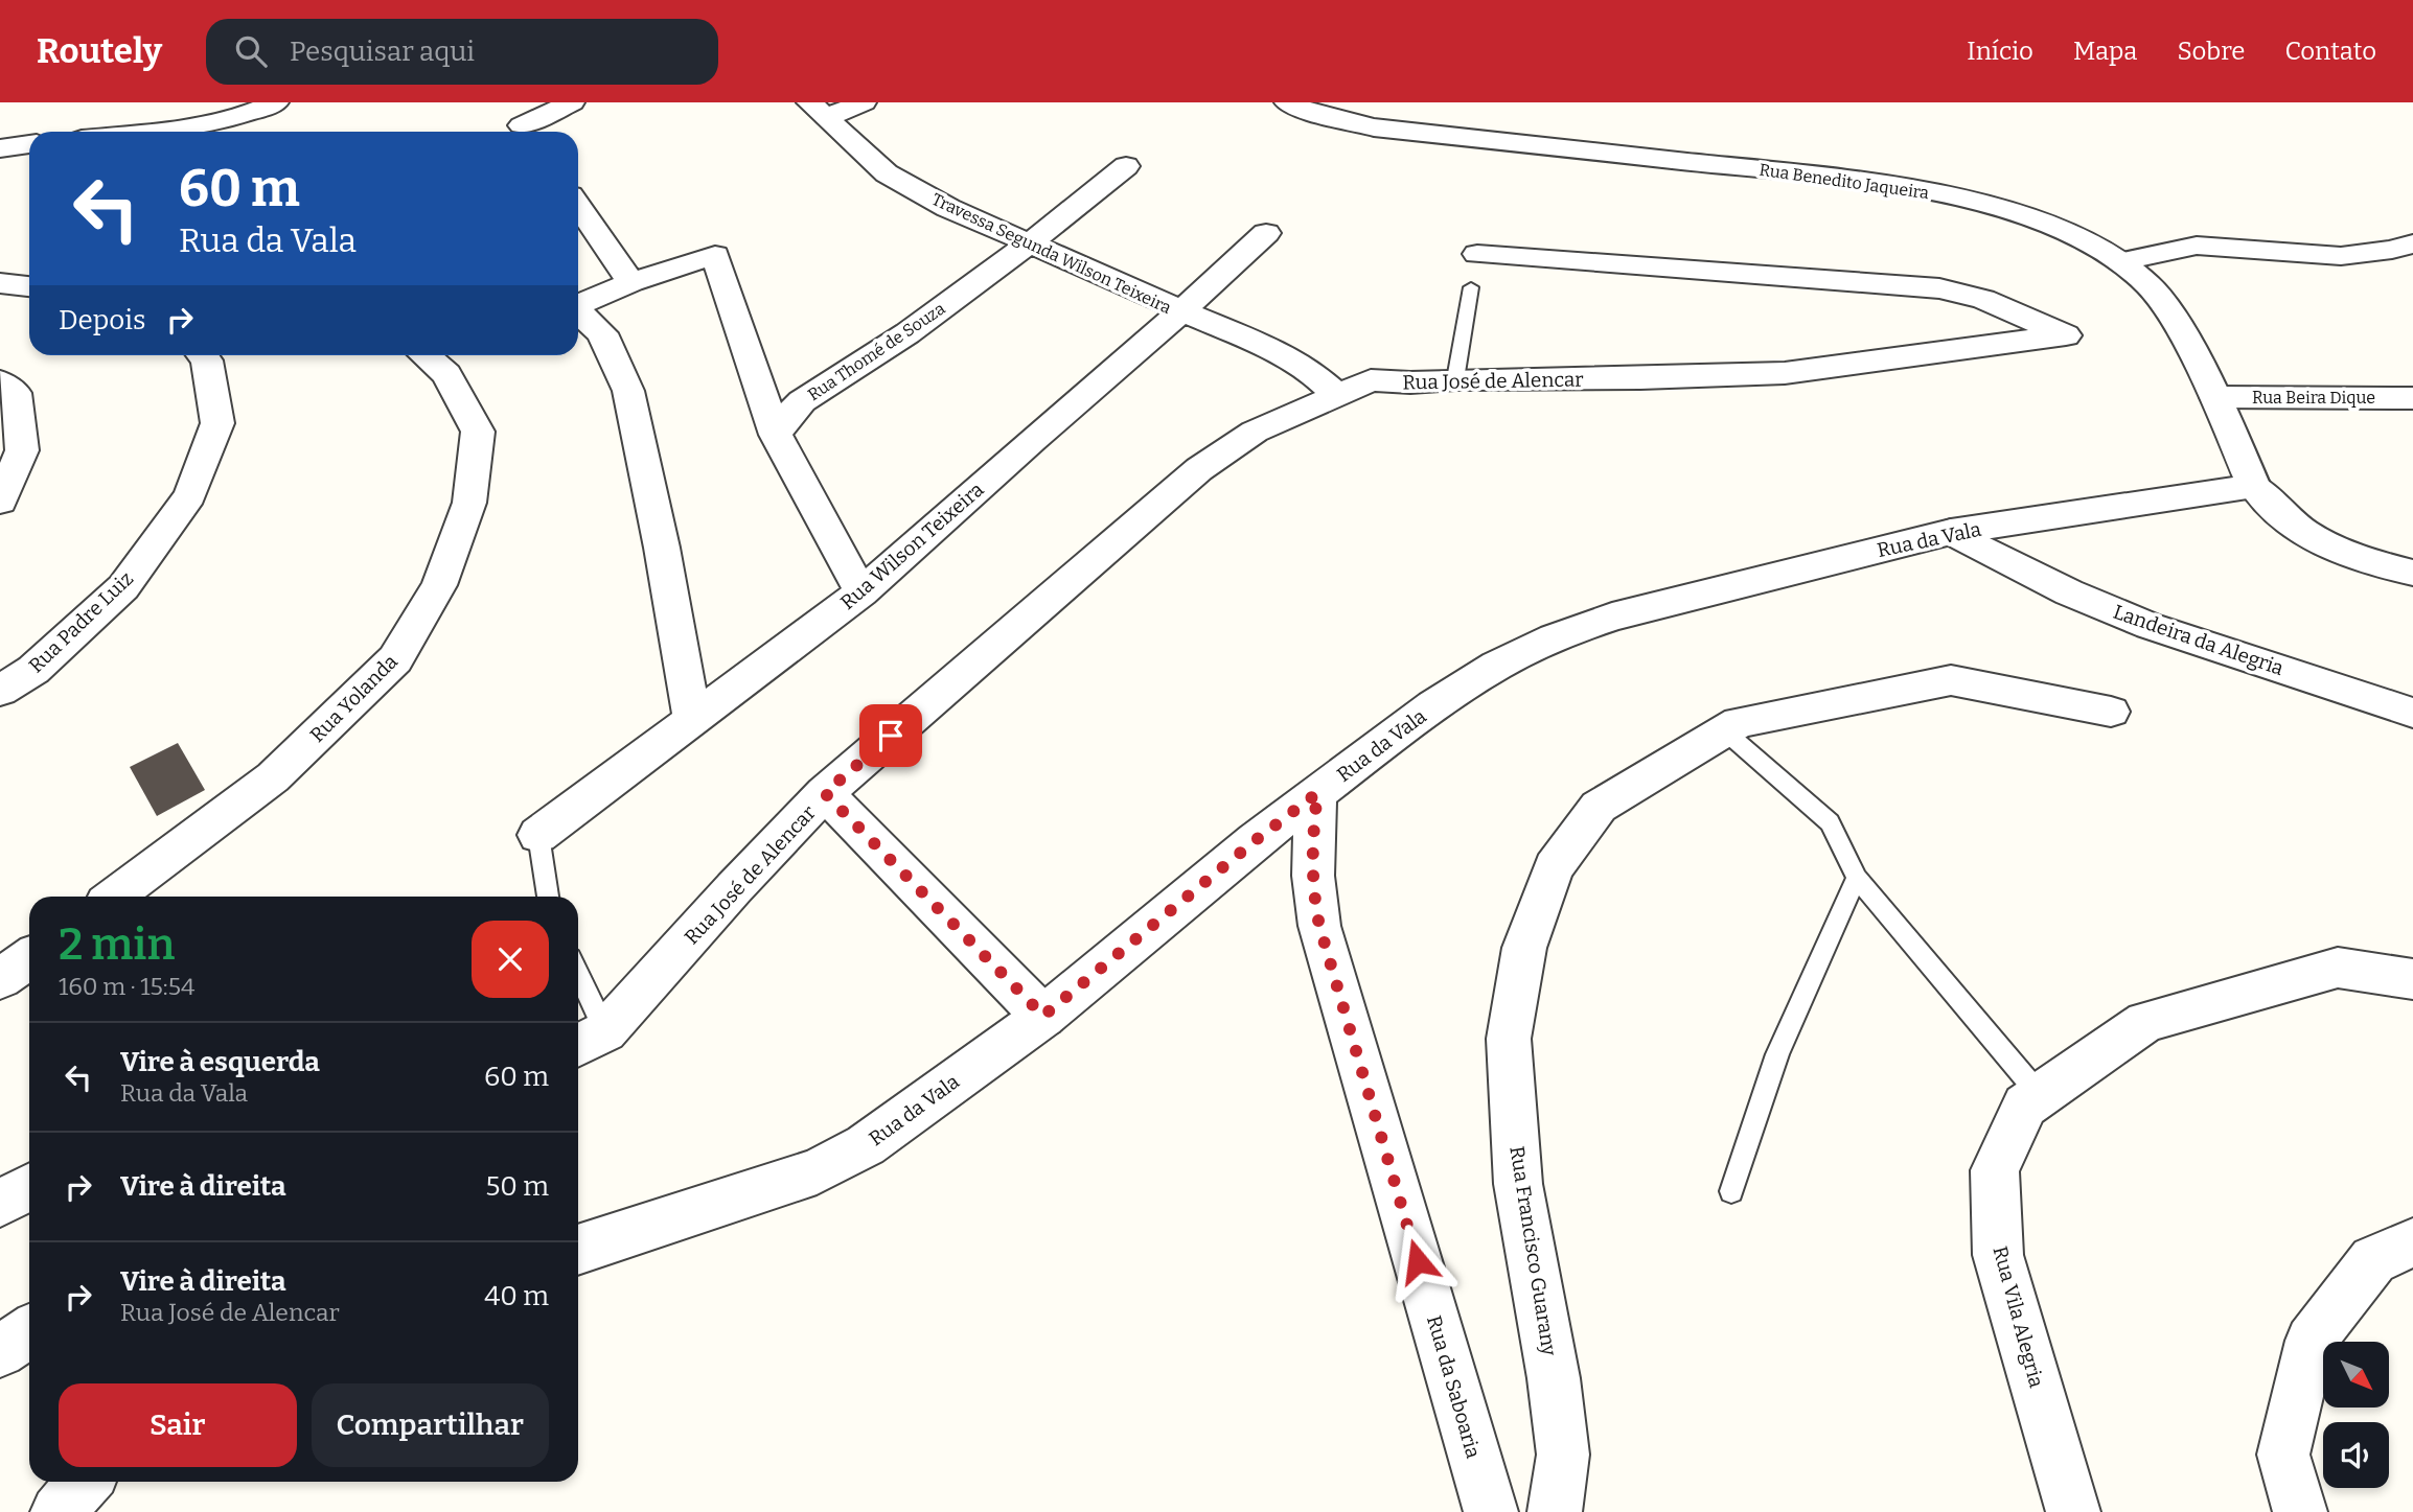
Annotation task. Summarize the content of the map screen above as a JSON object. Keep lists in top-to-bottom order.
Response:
{
  "streets": {
    "street": [
      "Rua Benedito Jaqueira",
      "Travessa Segunda Wilson Teixeira",
      "Rua Thomé de Souza",
      "Rua José de Alencar",
      "Rua Beira Dique",
      "Rua da Vala",
      "Rua Wilson Teixeira",
      "Rua Padre Luiz",
      "Landeira da Alegria",
      "Rua Yolanda",
      "Rua Francisco Guarany",
      "Rua Vila Alegria",
      "Rua da Saboaria"
    ]
  },
  "crossings": [
    ["Rua Benedito Jaqueira", "Rua Beira Dique"],
    ["Rua Benedito Jaqueira", "Rua da Vala"],
    ["Travessa Segunda Wilson Teixeira", "Rua Thomé de Souza"],
    ["Travessa Segunda Wilson Teixeira", "Rua José de Alencar"],
    ["Travessa Segunda Wilson Teixeira", "Rua Wilson Teixeira"],
    ["Rua da Vala", "Landeira da Alegria"],
    ["Rua da Vala", "Rua da Saboaria"]
  ],
  "north": "bottom right",
  "page": {
    "header": "Routely",
    "search": "Pesquisar aqui",
    "nav": [
      "Início",
      "Mapa",
      "Sobre",
      "Contato"
    ],
    "turn": ["60 m", "Rua da Vala"],
    "then": "Depois",
    "heading": ["2 min", "160 m · 15:54"],
    "list": [
      {
        "name": "Vire à esquerda",
        "note": "Rua da Vala",
        "value": "60 m"
      },
      {
        "name": "Vire à direita",
        "value": "50 m"
      },
      {
        "name": "Vire à direita",
        "note": "Rua José de Alencar",
        "value": "40 m"
      }
    ],
    "buttons": ["Sair", "Compartilhar"]
  }
}
